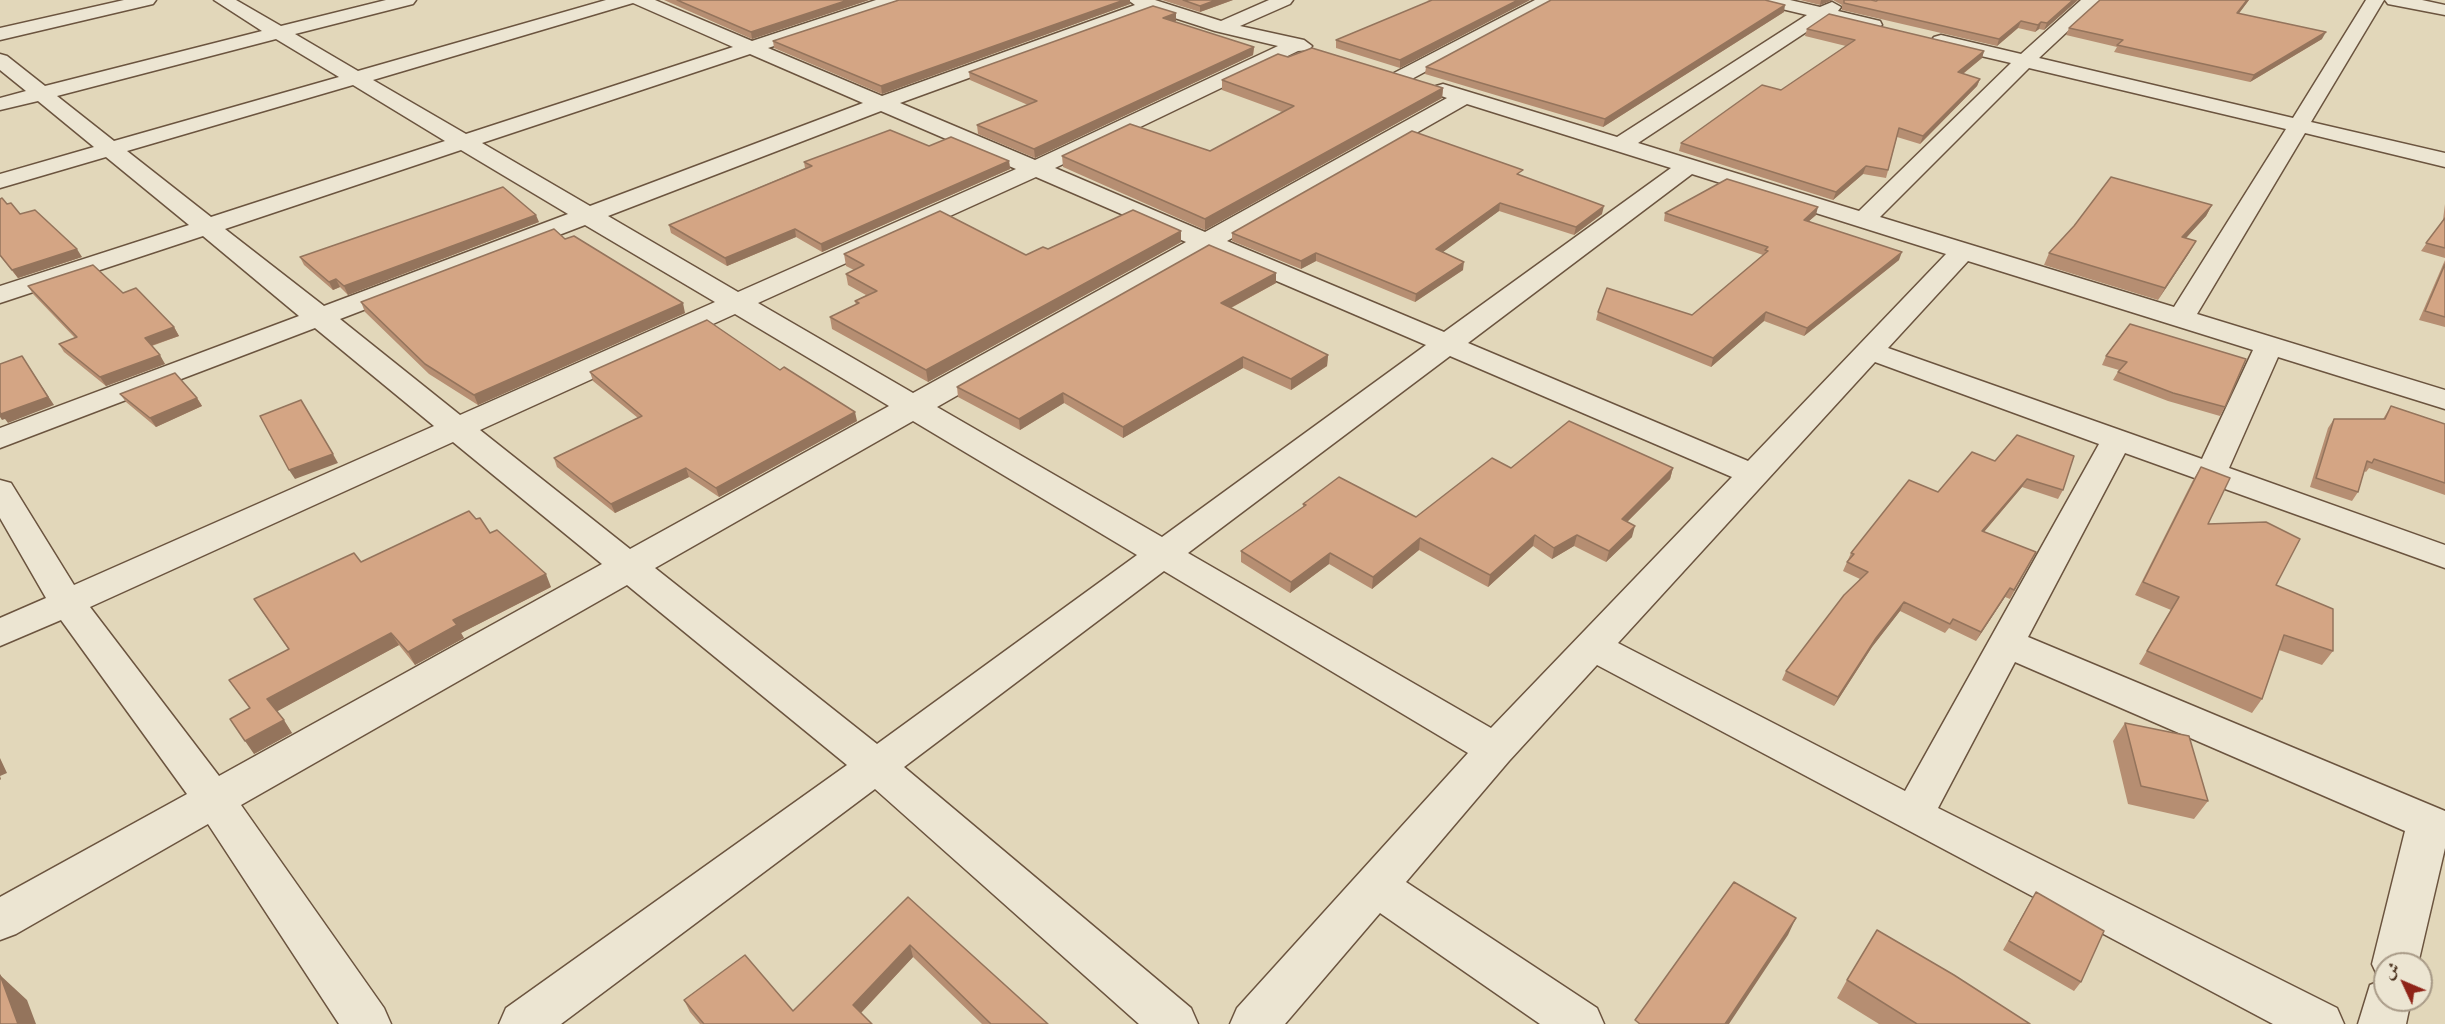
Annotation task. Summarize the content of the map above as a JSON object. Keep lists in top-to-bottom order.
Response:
{
  "north": "top left"
}
